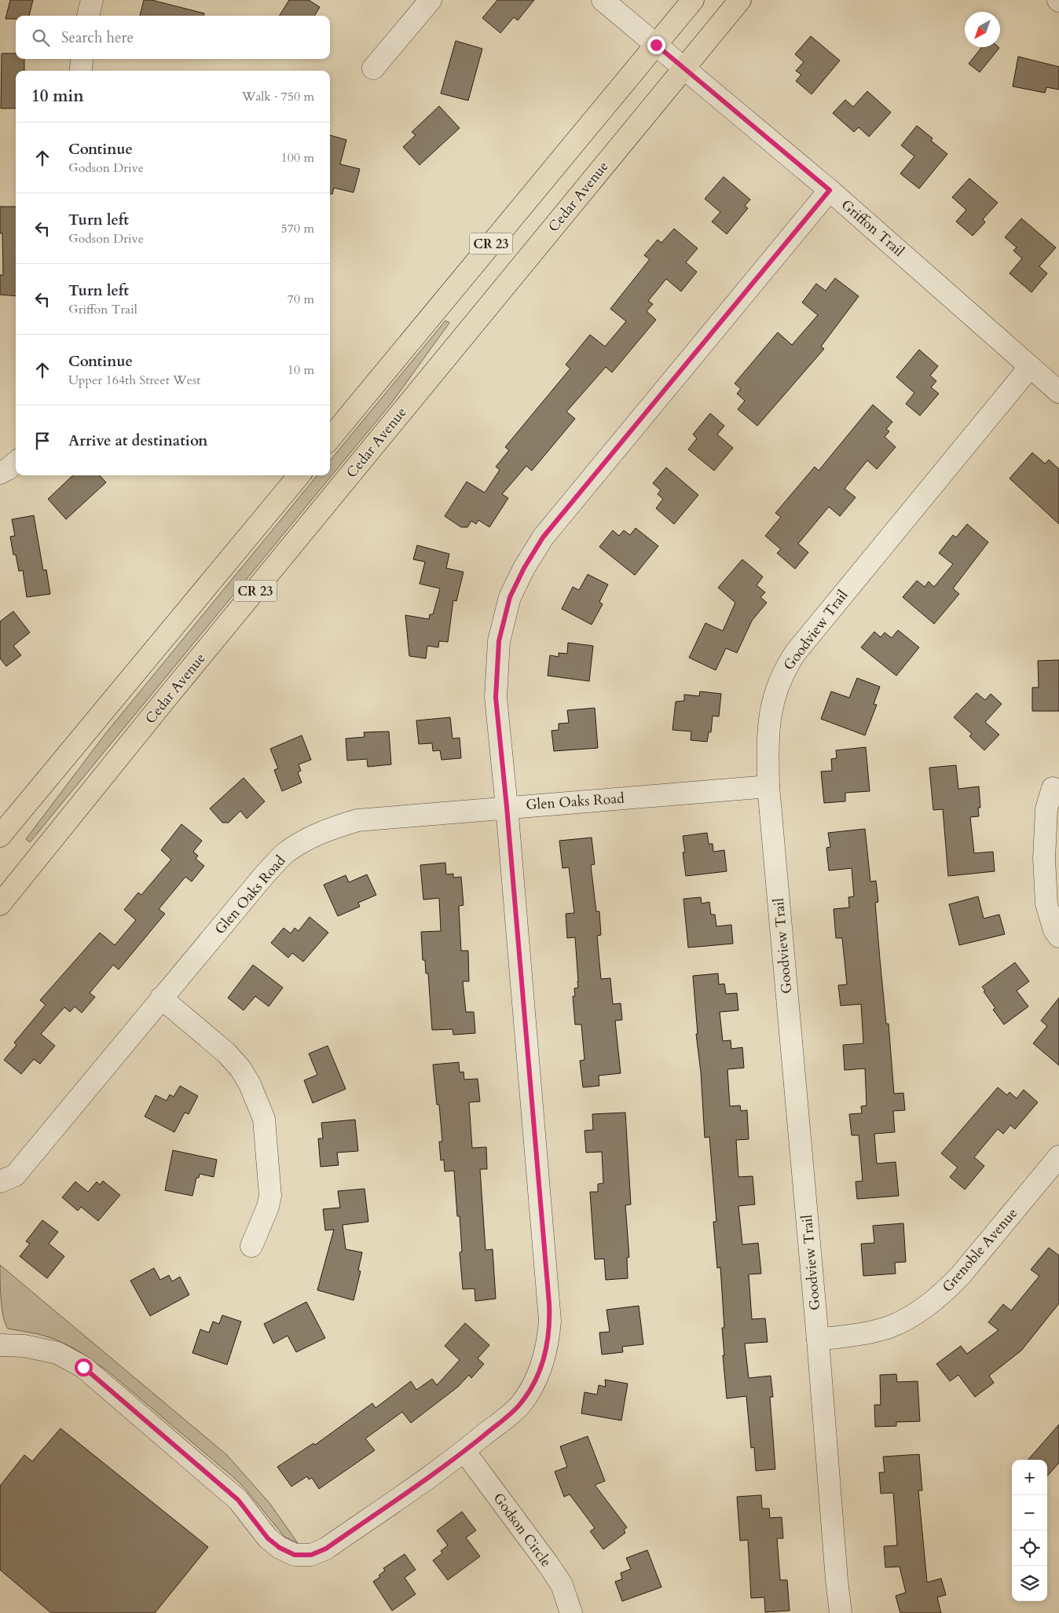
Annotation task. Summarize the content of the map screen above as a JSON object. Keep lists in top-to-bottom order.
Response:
{
  "streets": {
    "main road": ["Cedar Avenue", "CR 23"],
    "street": [
      "Griffon Trail",
      "Goodview Trail",
      "Glen Oaks Road",
      "Grenoble Avenue",
      "Godson Circle"
    ]
  },
  "crossings": [
    ["Cedar Avenue", "Griffon Trail"],
    ["Griffon Trail", "CR 23"],
    ["Griffon Trail", "Goodview Trail"],
    ["Goodview Trail", "Glen Oaks Road"],
    ["Goodview Trail", "Grenoble Avenue"]
  ],
  "north": "bottom left",
  "page": {
    "search": "Search here",
    "heading": ["10 min", "Walk · 750 m"],
    "list": [
      ["Continue", "Godson Drive", "100 m"],
      ["Turn left", "Godson Drive", "570 m"],
      ["Turn left", "Griffon Trail", "70 m"],
      ["Continue", "Upper 164th Street West", "10 m"],
      "Arrive at destination"
    ],
    "map_buttons": ["+", "−"]
  }
}
